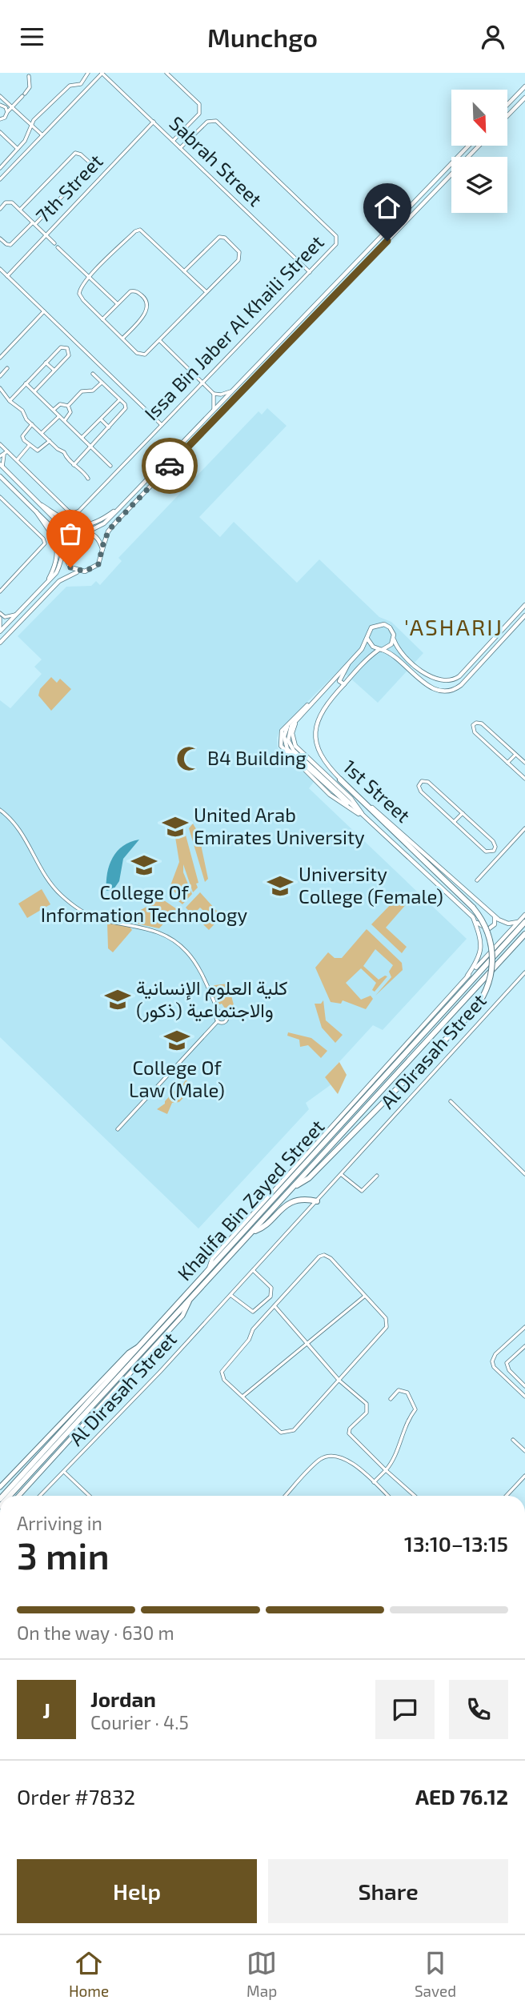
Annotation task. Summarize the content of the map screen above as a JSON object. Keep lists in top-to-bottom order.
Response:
{
  "streets": {
    "highway": ["Khalifa Bin Zayed Street"],
    "street": [
      "Sabrah Street",
      "7th Street",
      "Issa Bin Jaber Al Khaili Street",
      "1st Street",
      "Al Dirasah Street"
    ]
  },
  "crossings": [
    ["Sabrah Street", "7th Street"],
    ["Sabrah Street", "Issa Bin Jaber Al Khaili Street"]
  ],
  "districts": ["'ASHARIJ"],
  "places": {
    "mosque": ["B4 Building"],
    "school or university": [
      "United Arab Emirates University",
      "College Of Information Technology",
      "University College (Female)",
      "كلية العلوم الإنسانية والاجتماعية (ذكور)",
      "College Of Law (Male)"
    ]
  },
  "north": "bottom right",
  "page": {
    "header": "Munchgo",
    "heading": ["3 min", "Arriving in", "13:10–13:15"],
    "panel": [
      "Jordan",
      "Courier · 4.5",
      "Order #7832",
      "AED 76.12"
    ],
    "bar": "On the way · 630 m",
    "round": "J",
    "buttons": ["Help", "Share"],
    "tabs": ["Home", "Map", "Saved"]
  }
}
